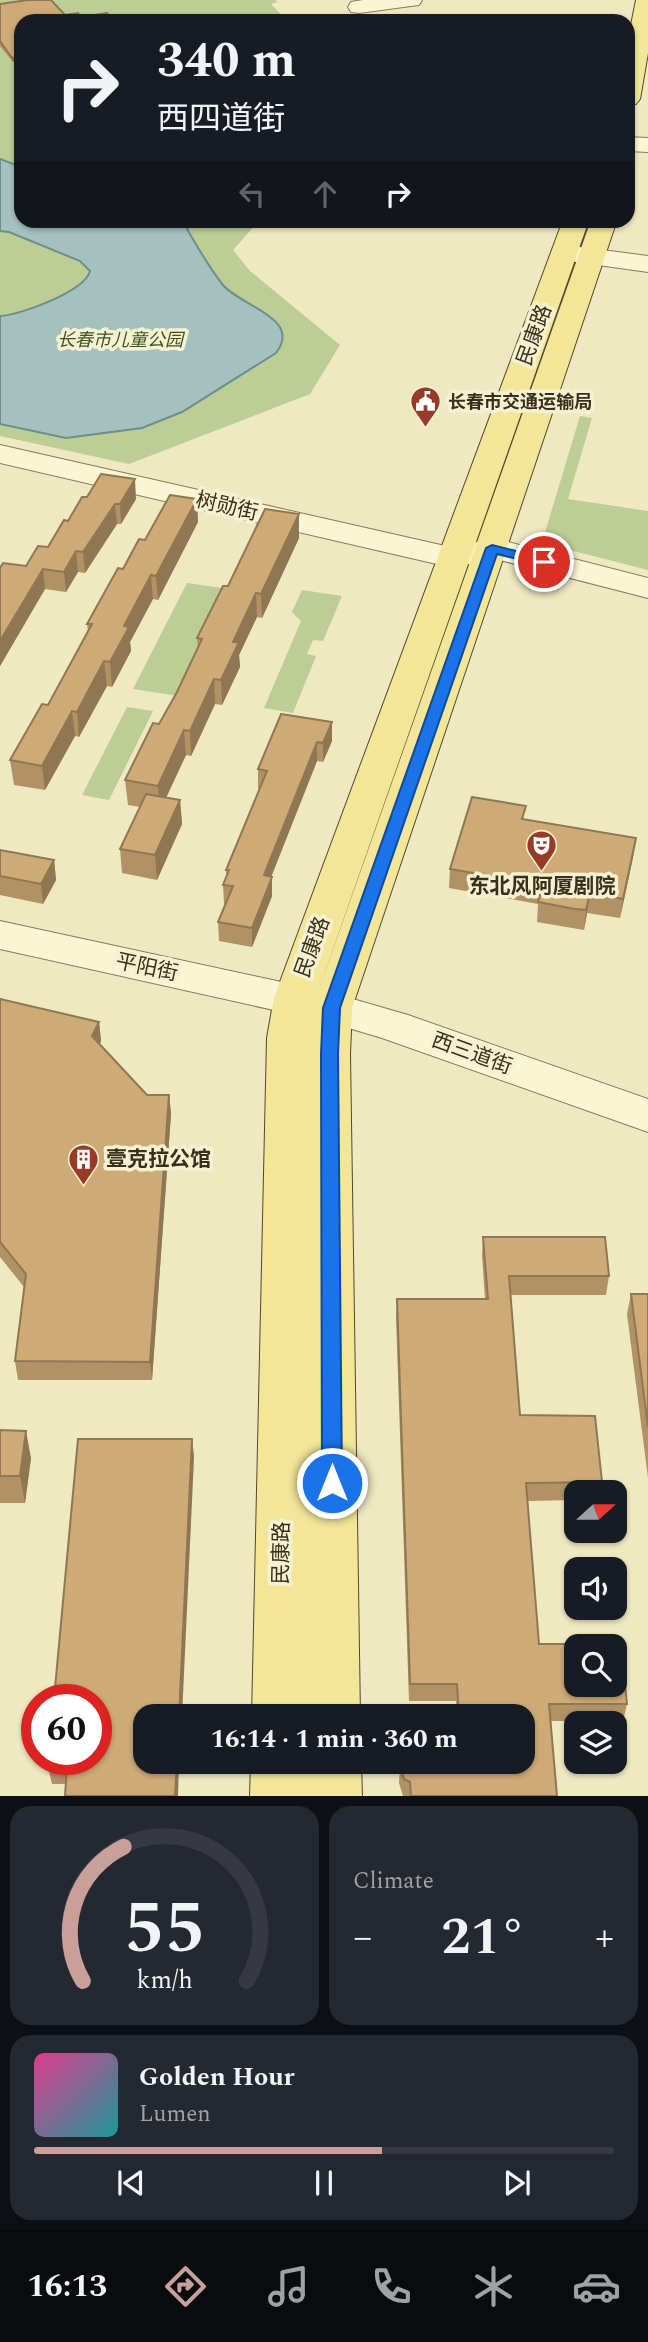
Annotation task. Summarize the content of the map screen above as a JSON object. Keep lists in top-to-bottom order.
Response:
{
  "streets": {
    "main road": ["民康路"],
    "street": ["树勋街", "平阳街", "西三道街"]
  },
  "crossings": [
    ["民康路", "树勋街"],
    ["民康路", "平阳街"],
    ["民康路", "西三道街"],
    ["平阳街", "西三道街"]
  ],
  "parks": ["长春市儿童公园"],
  "places": {
    "public building": ["长春市交通运输局"],
    "theatre": ["东北风阿厦剧院"],
    "building": ["壹克拉公馆"]
  },
  "north": "right",
  "page": {
    "turn": ["340 m", "西四道街"],
    "limit": "60",
    "trip": "16:14 · 1 min · 360 m",
    "tile": "Climate",
    "heat": ["−", "21°", "+"],
    "song": ["Golden Hour", "Lumen"],
    "tabs": "16:13",
    "gauge": ["55", "km/h"]
  }
}
